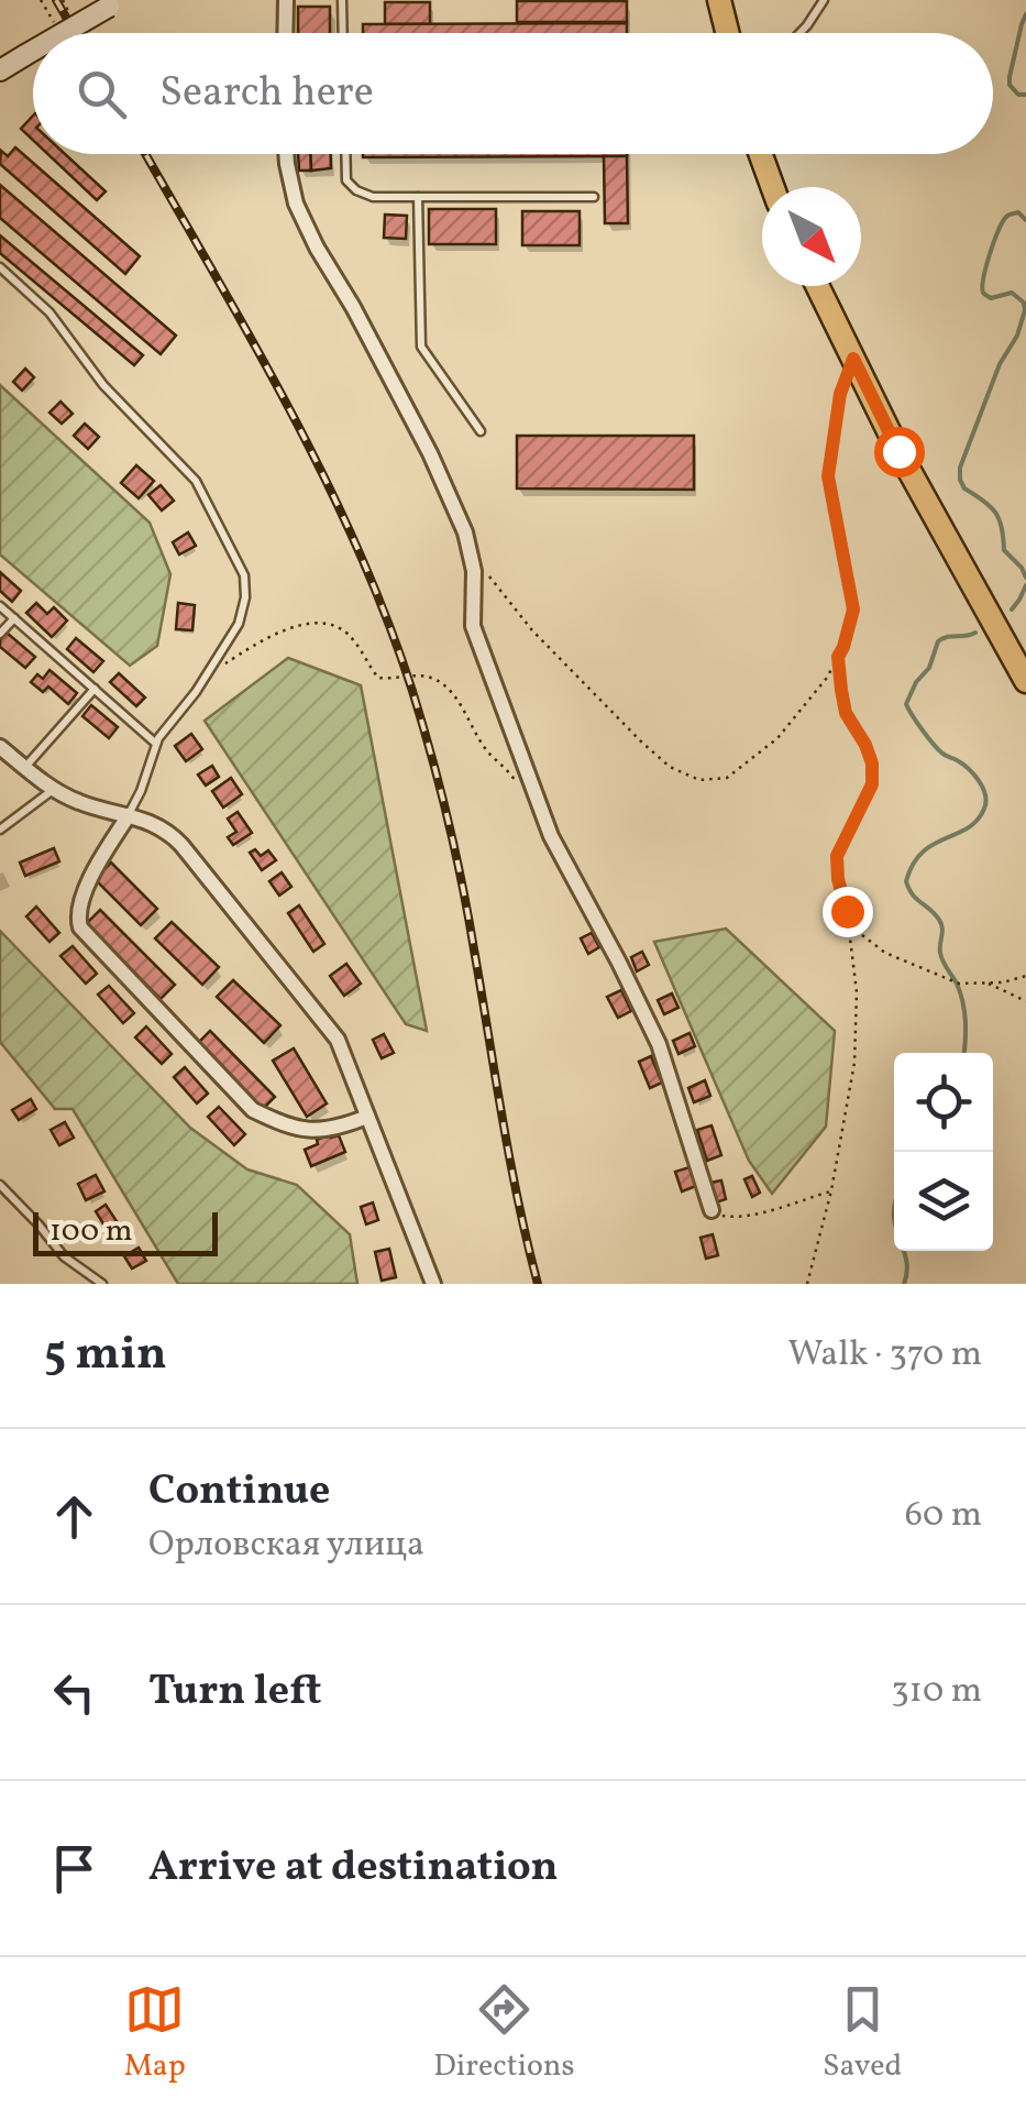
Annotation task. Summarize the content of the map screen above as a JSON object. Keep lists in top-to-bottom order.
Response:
{
  "scale_bar": "100 m",
  "north": "bottom right",
  "page": {
    "search": "Search here",
    "scale": "100 m",
    "heading": ["5 min", "Walk · 370 m"],
    "list": [
      ["Continue", "Орловская улица", "60 m"],
      ["Turn left", "310 m"],
      "Arrive at destination"
    ],
    "nav": ["Map", "Directions", "Saved"]
  }
}
